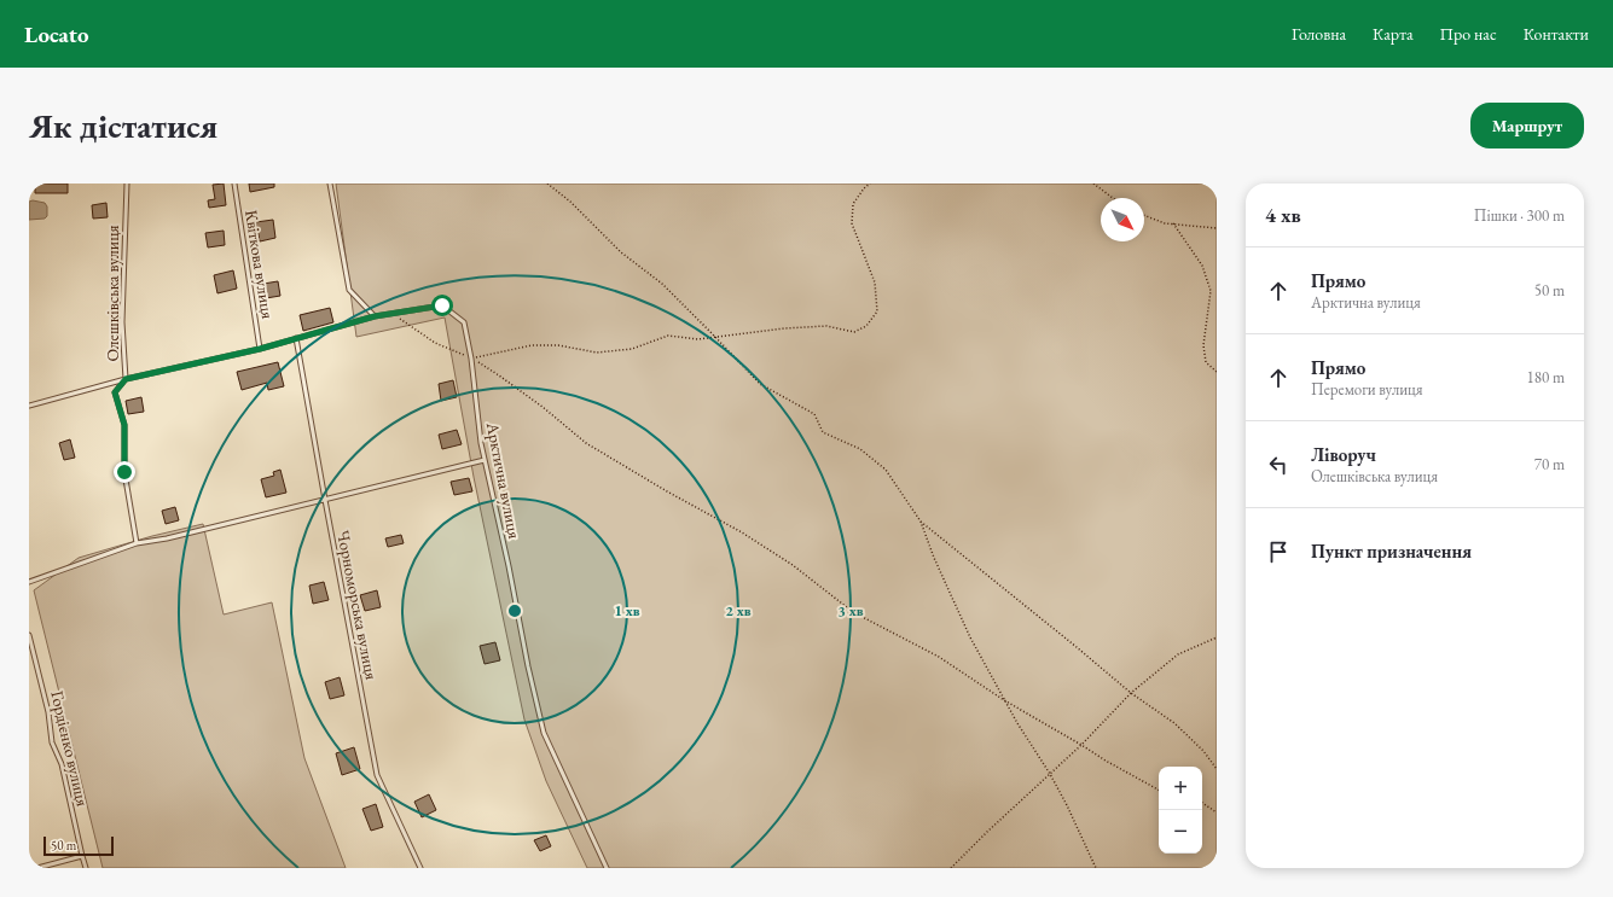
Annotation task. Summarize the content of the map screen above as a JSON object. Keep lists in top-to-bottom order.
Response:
{
  "streets": {
    "lane": [
      "Квіткова вулиця",
      "Олешківська вулиця",
      "Арктична вулиця",
      "Чорноморська вулиця",
      "Гордієнко вулиця"
    ]
  },
  "crossings": [
    ["Квіткова вулиця", "Арктична вулиця"],
    ["Олешківська вулиця", "Арктична вулиця"],
    ["Арктична вулиця", "Чорноморська вулиця"]
  ],
  "scale_bar": "50 m",
  "north": "bottom right",
  "page": {
    "header": "Locato",
    "nav": [
      "Головна",
      "Карта",
      "Про нас",
      "Контакти"
    ],
    "buttons": "Маршрут",
    "title": "Як дістатися",
    "heading": ["4 хв", "Пішки · 300 m"],
    "list": [
      ["Прямо", "Арктична вулиця", "50 m"],
      ["Прямо", "Перемоги вулиця", "180 m"],
      ["Ліворуч", "Олешківська вулиця", "70 m"],
      "Пункт призначення"
    ],
    "map_buttons": ["+", "−"],
    "scale": "50 m"
  },
  "rings": ["1 хв", "2 хв", "3 хв"]
}
